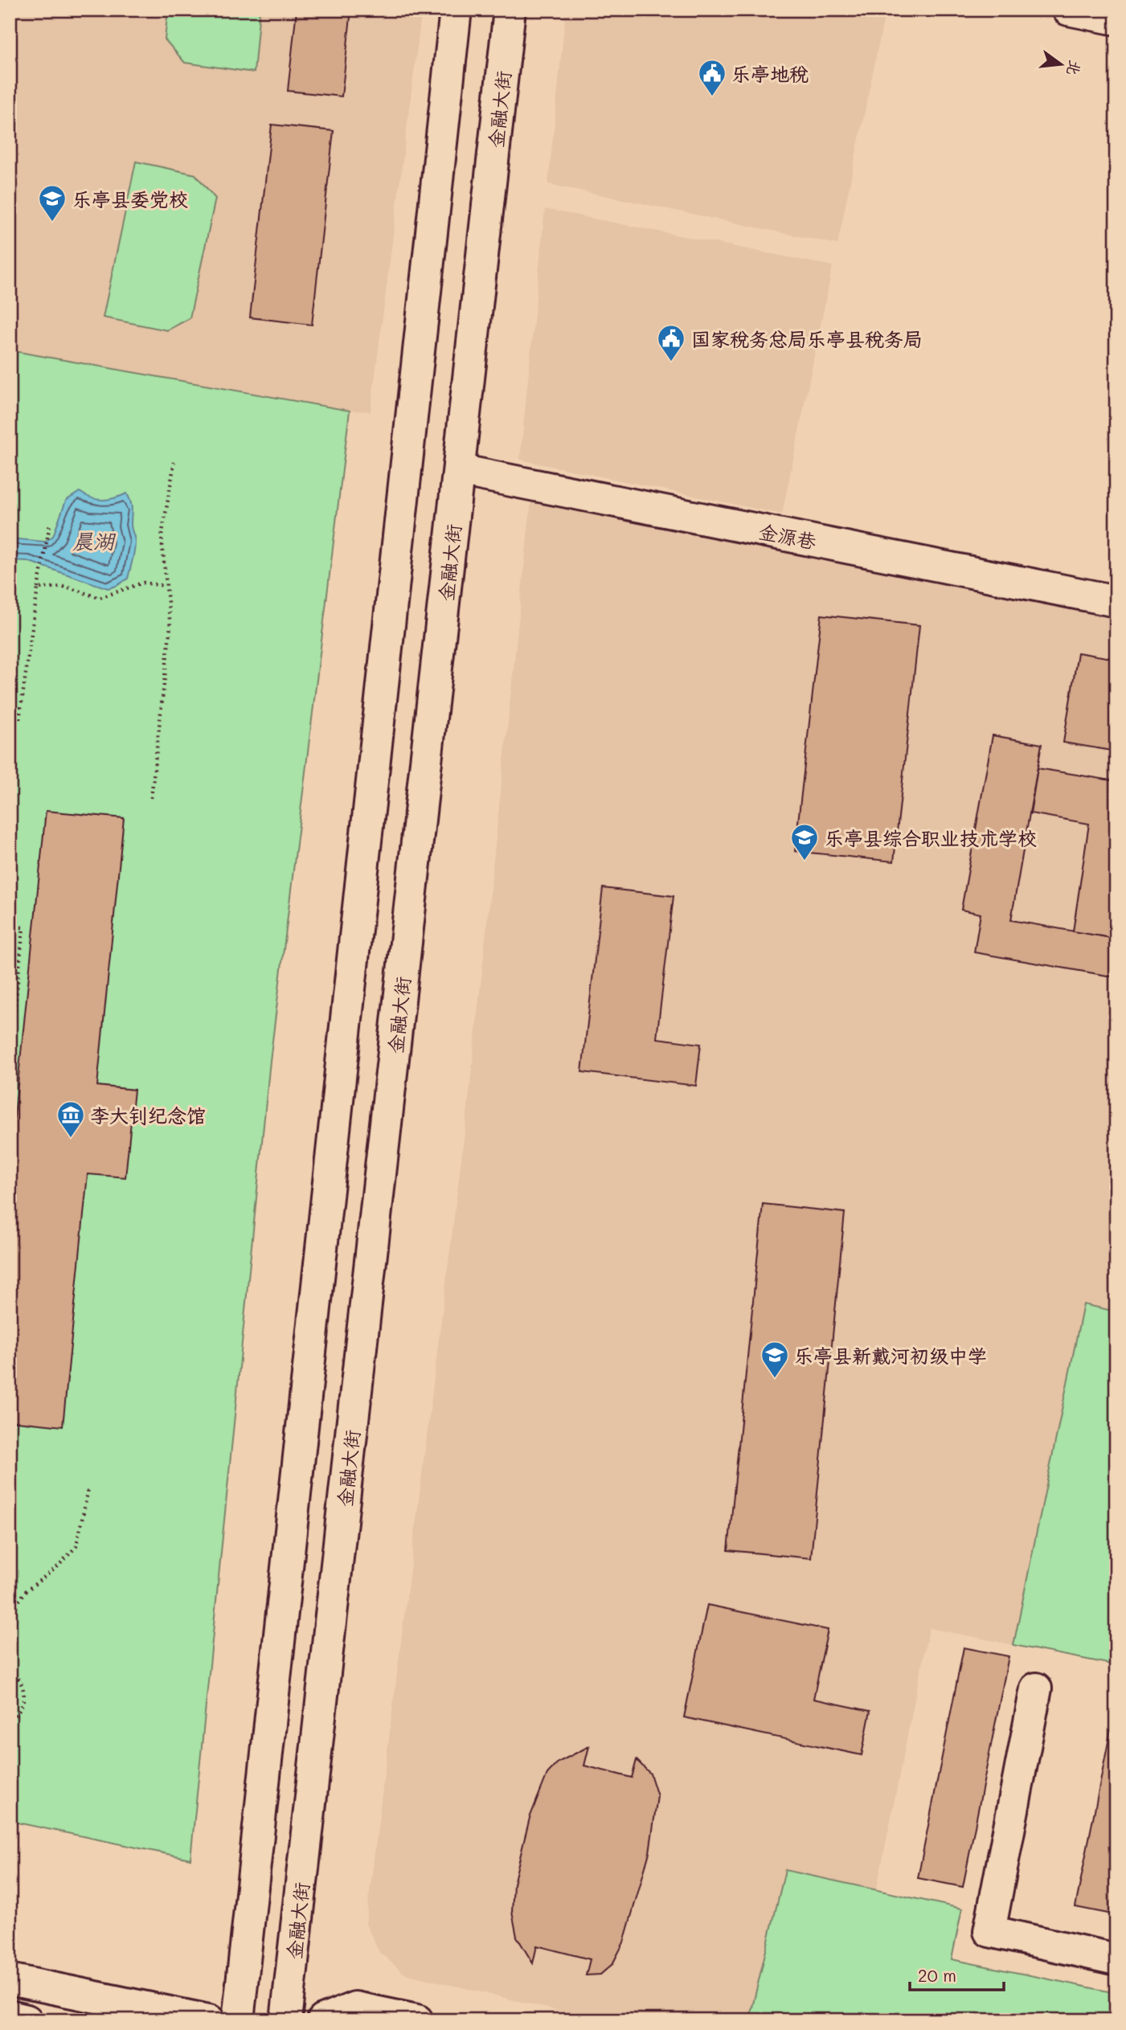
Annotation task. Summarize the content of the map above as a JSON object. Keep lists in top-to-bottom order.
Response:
{
  "streets": {
    "main road": ["金融大街", "金源巷"]
  },
  "crossings": [
    ["金融大街", "金源巷"]
  ],
  "water": ["晨湖"],
  "places": {
    "public building": ["乐亭地税", "国家税务总局乐亭县税务局"],
    "school or university": ["乐亭县委党校", "乐亭县综合职业技术学校", "乐亭县新戴河初级中学"],
    "museum": ["李大钊纪念馆"]
  },
  "scale_bar": "20 m",
  "north": "right"
}
